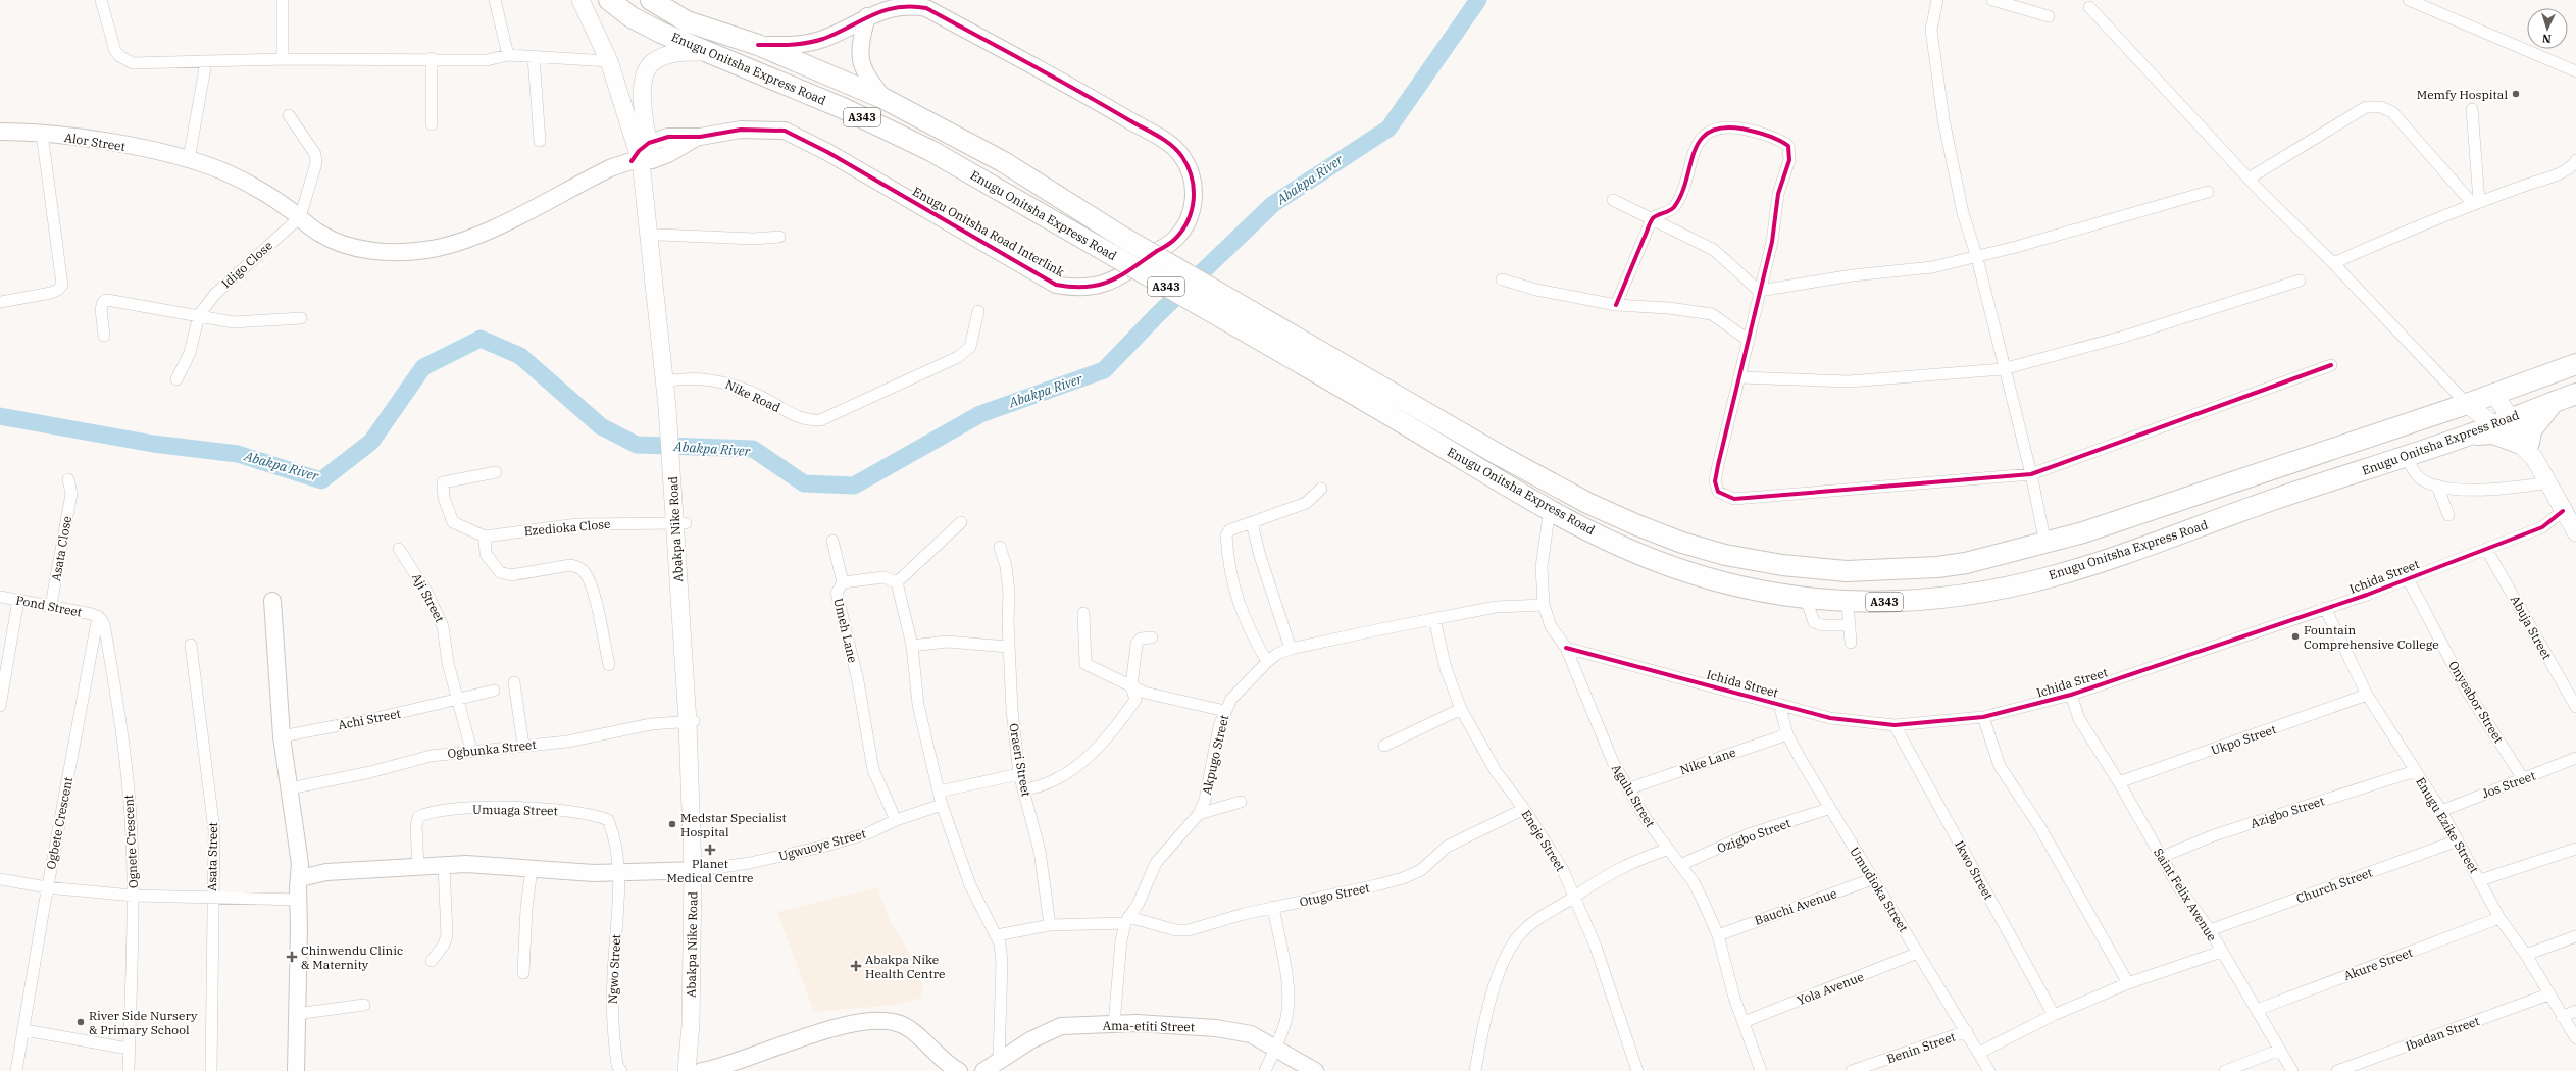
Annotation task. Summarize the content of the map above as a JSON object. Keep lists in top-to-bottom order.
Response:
{
  "streets": {
    "highway": ["Enugu Onitsha Express Road", "A343"],
    "main road": ["Abakpa Nike Road"],
    "street": [
      "Alor Street",
      "Enugu Onitsha Road Interlink",
      "Idigo Close",
      "Nike Road",
      "Ezedioka Close",
      "Asata Close",
      "Ichida Street",
      "Aji Street",
      "Pond Street",
      "Abuja Street",
      "Umeh Lane",
      "Onyeabor Street",
      "Achi Street",
      "Ukpo Street",
      "Ogbunka Street",
      "Akpugo Street",
      "Oraeri Street",
      "Nike Lane",
      "Jos Street",
      "Agulu Street",
      "Umuaga Street",
      "Azigbo Street",
      "Ogbete Crescent",
      "Enugu Ezike Street",
      "Ozigbo Street",
      "Eneje Street",
      "Ognete Crescent",
      "Ugwuoye Street",
      "Asata Street",
      "Ikwo Street",
      "Church Street",
      "Umudioka Street",
      "Otugo Street",
      "Saint Felix Avenue",
      "Bauchi Avenue",
      "Akure Street",
      "Ngwo Street",
      "Yola Avenue",
      "Ama-etiti Street",
      "Ibadan Street",
      "Benin Street"
    ]
  },
  "crossings": [
    ["Enugu Onitsha Express Road", "Enugu Onitsha Road Interlink"],
    ["Enugu Onitsha Express Road", "Agulu Street"],
    ["Alor Street", "Enugu Onitsha Road Interlink"],
    ["Alor Street", "Idigo Close"],
    ["Enugu Onitsha Road Interlink", "Idigo Close"],
    ["Enugu Onitsha Road Interlink", "Abakpa Nike Road"],
    ["Nike Road", "Abakpa Nike Road"],
    ["Ezedioka Close", "Abakpa Nike Road"],
    ["Abakpa Nike Road", "Ogbunka Street"],
    ["Abakpa Nike Road", "Ugwuoye Street"],
    ["Asata Close", "Pond Street"],
    ["Ichida Street", "Abuja Street"],
    ["Ichida Street", "Onyeabor Street"],
    ["Ichida Street", "Agulu Street"],
    ["Ichida Street", "Enugu Ezike Street"],
    ["Ichida Street", "Ikwo Street"],
    ["Ichida Street", "Umudioka Street"],
    ["Ichida Street", "Saint Felix Avenue"],
    ["Aji Street", "Achi Street"],
    ["Aji Street", "Ogbunka Street"],
    ["Pond Street", "Ogbete Crescent"],
    ["Pond Street", "Ognete Crescent"],
    ["Umeh Lane", "Ugwuoye Street"],
    ["Onyeabor Street", "Jos Street"],
    ["Ukpo Street", "Enugu Ezike Street"],
    ["Ukpo Street", "Saint Felix Avenue"],
    ["Akpugo Street", "Agulu Street"],
    ["Akpugo Street", "Eneje Street"],
    ["Akpugo Street", "Otugo Street"],
    ["Akpugo Street", "Ama-etiti Street"],
    ["Oraeri Street", "Otugo Street"],
    ["Nike Lane", "Agulu Street"],
    ["Nike Lane", "Umudioka Street"],
    ["Jos Street", "Enugu Ezike Street"],
    ["Agulu Street", "Ozigbo Street"],
    ["Agulu Street", "Bauchi Avenue"],
    ["Agulu Street", "Yola Avenue"],
    ["Umuaga Street", "Ngwo Street"],
    ["Azigbo Street", "Enugu Ezike Street"],
    ["Azigbo Street", "Saint Felix Avenue"],
    ["Ogbete Crescent", "Ognete Crescent"],
    ["Enugu Ezike Street", "Church Street"],
    ["Enugu Ezike Street", "Akure Street"],
    ["Enugu Ezike Street", "Ibadan Street"],
    ["Ozigbo Street", "Umudioka Street"],
    ["Eneje Street", "Otugo Street"],
    ["Church Street", "Saint Felix Avenue"],
    ["Umudioka Street", "Bauchi Avenue"],
    ["Umudioka Street", "Yola Avenue"],
    ["Umudioka Street", "Benin Street"],
    ["Saint Felix Avenue", "Akure Street"]
  ],
  "water": ["Abakpa River"],
  "places": {
    "other": [
      "Memfy Hospital",
      "Fountain Comprehensive College",
      "Medstar Specialist Hospital",
      "River Side Nursery & Primary School"
    ],
    "health": ["Planet Medical Centre", "Chinwendu Clinic & Maternity", "Abakpa Nike Health Centre"]
  },
  "north": "bottom"
}
